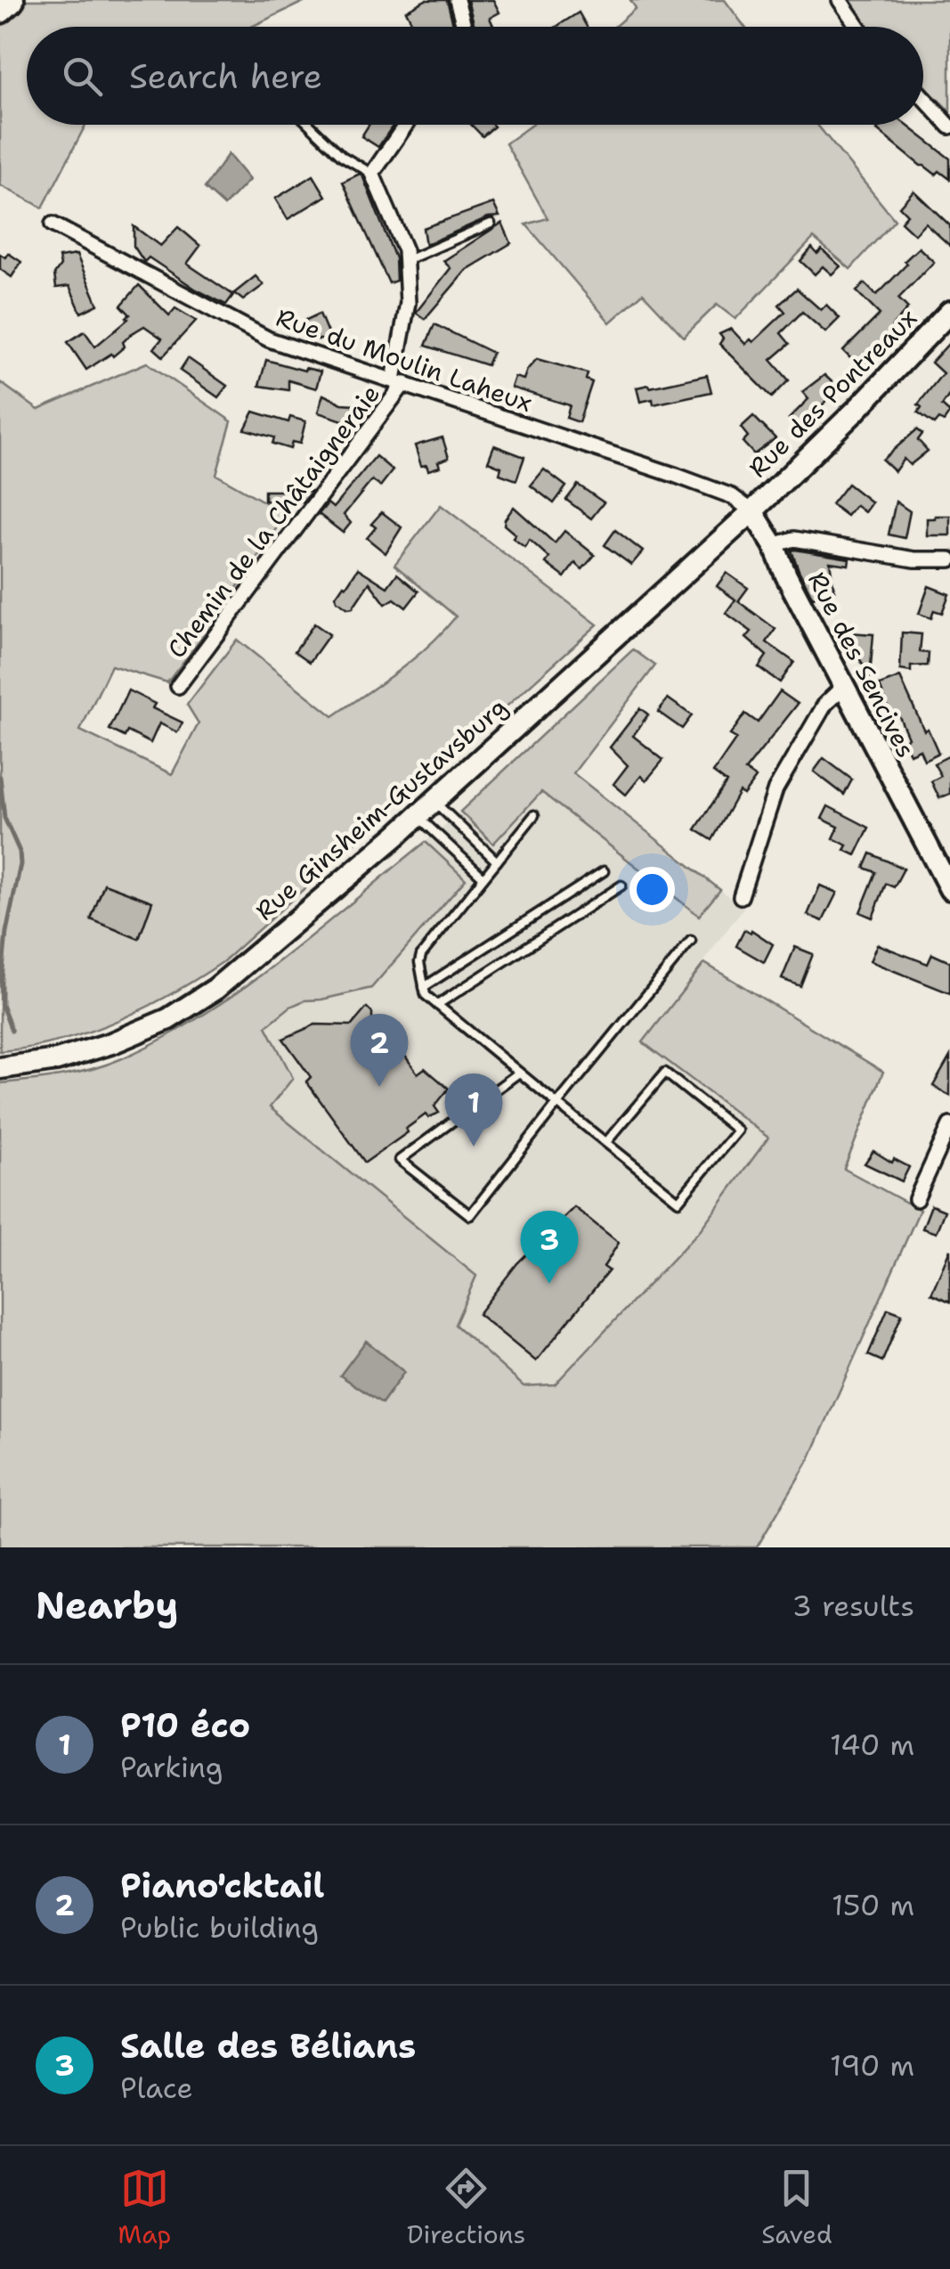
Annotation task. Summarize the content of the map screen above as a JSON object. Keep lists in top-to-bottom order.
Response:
{
  "streets": {
    "street": [
      "Rue du Moulin Laheux",
      "Rue des Pontreaux",
      "Chemin de la Châtaigneraie",
      "Rue des Sencives",
      "Rue Ginsheim-Gustavsburg"
    ]
  },
  "crossings": [
    ["Rue du Moulin Laheux", "Rue des Pontreaux"],
    ["Rue du Moulin Laheux", "Chemin de la Châtaigneraie"],
    ["Rue du Moulin Laheux", "Rue des Sencives"],
    ["Rue du Moulin Laheux", "Rue Ginsheim-Gustavsburg"],
    ["Rue des Pontreaux", "Rue des Sencives"],
    ["Rue des Pontreaux", "Rue Ginsheim-Gustavsburg"],
    ["Rue des Sencives", "Rue Ginsheim-Gustavsburg"]
  ],
  "page": {
    "search": "Search here",
    "pins": ["2", "1", "3"],
    "heading": ["Nearby", "3 results"],
    "list": [
      {
        "mark": "1",
        "name": "P10 éco",
        "note": "Parking",
        "value": "140 m"
      },
      {
        "mark": "2",
        "name": "Piano'cktail",
        "note": "Public building",
        "value": "150 m"
      },
      {
        "mark": "3",
        "name": "Salle des Bélians",
        "note": "Place",
        "value": "190 m"
      }
    ],
    "nav": ["Map", "Directions", "Saved"]
  }
}
